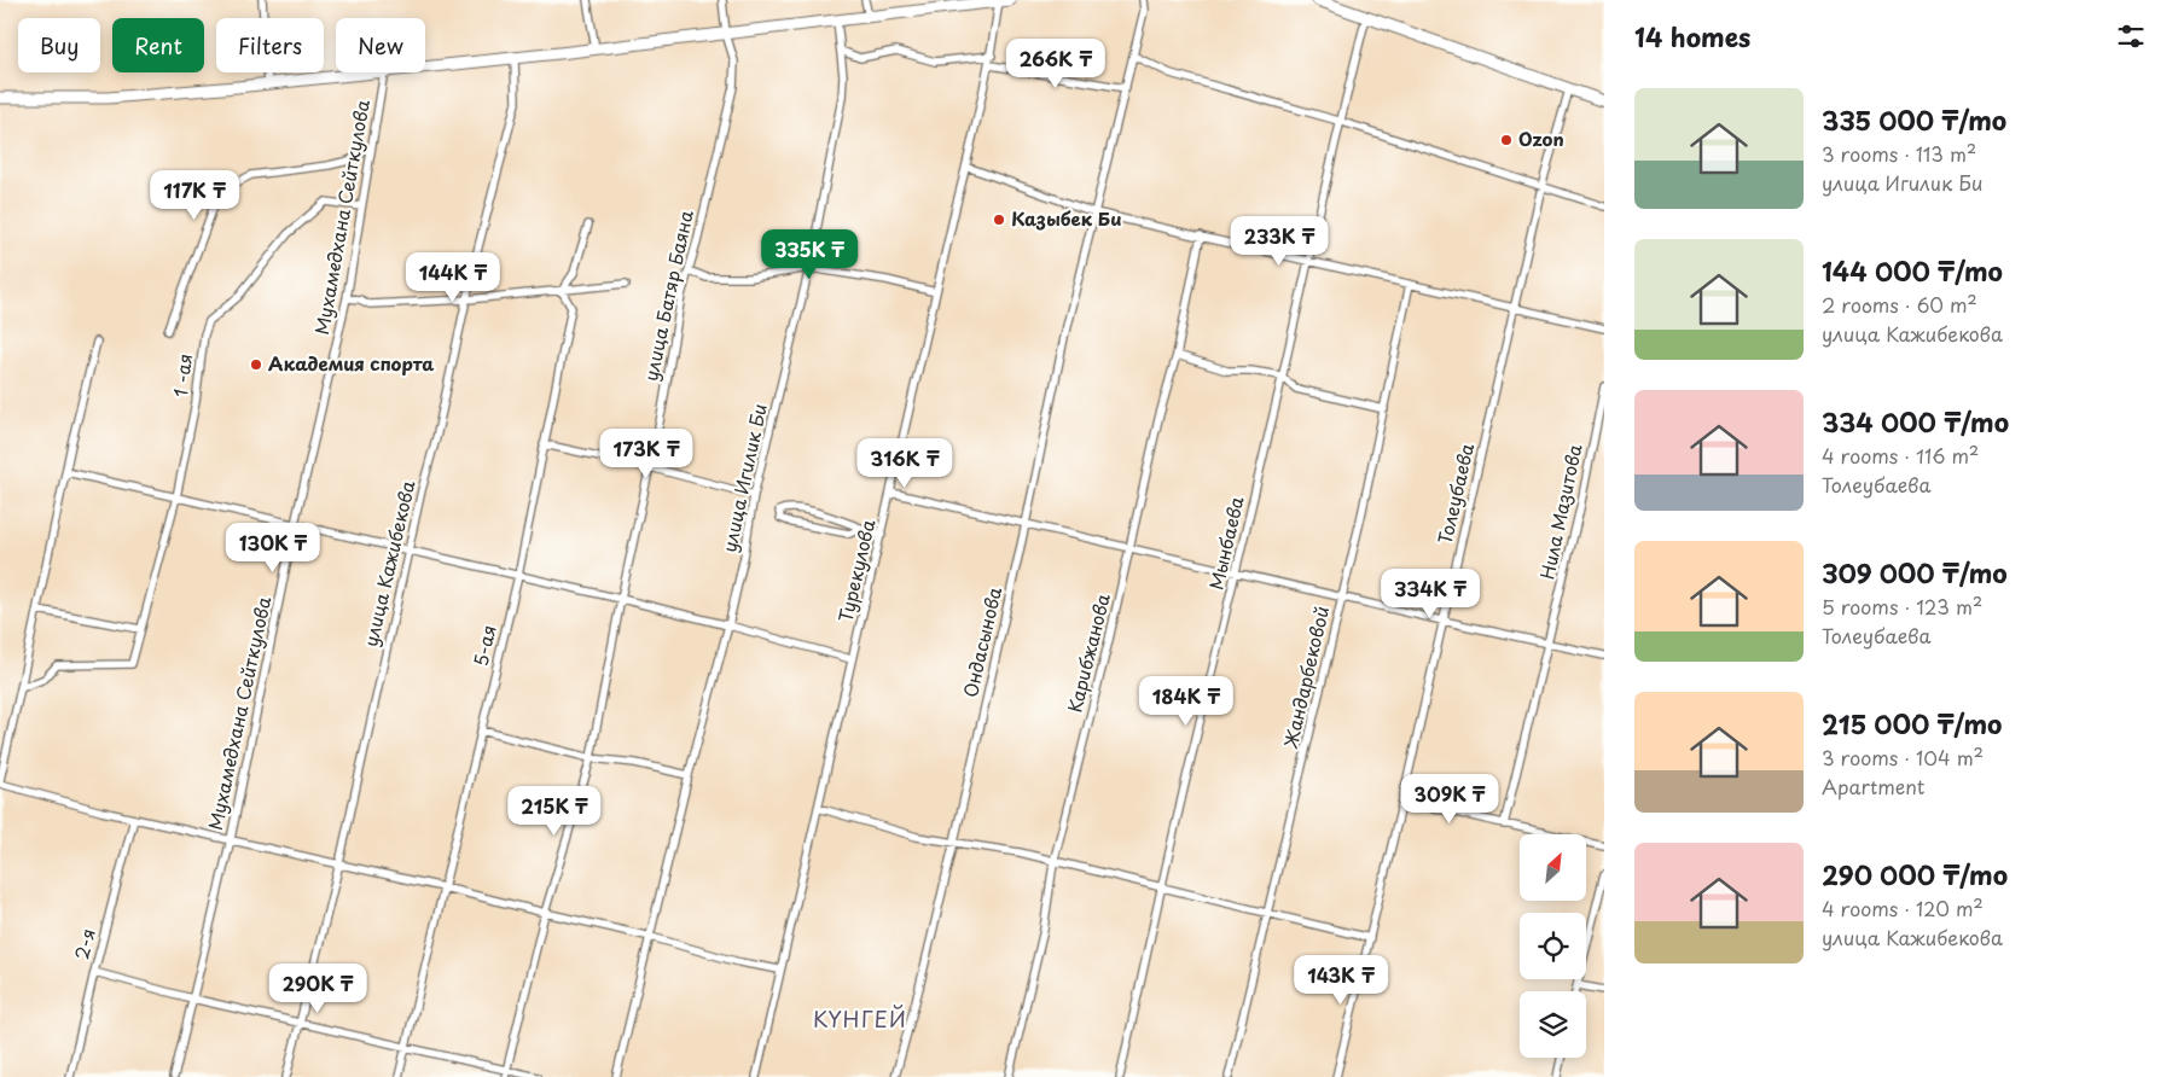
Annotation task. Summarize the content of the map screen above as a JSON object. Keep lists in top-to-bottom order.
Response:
{
  "streets": {
    "street": [
      "Мухамедхана Сейткулова",
      "улица Батяр Баяна",
      "1 -ая",
      "улица Игилик Би",
      "Толеубаева",
      "Нила Мазитова",
      "Мынбаева",
      "улица Кажибекова",
      "Турекулова",
      "Ондасынова",
      "5-ая",
      "Карибжанова",
      "Жандарбековой",
      "2-я"
    ]
  },
  "crossings": [
    ["Мухамедхана Сейткулова", "1 -ая"]
  ],
  "districts": ["КҮНГЕЙ"],
  "places": ["Ozon", "Казыбек Би", "Академия спорта"],
  "north": "top right",
  "page": {
    "heading": "14 homes",
    "chip": [
      "Buy",
      "Rent",
      "Filters",
      "New"
    ],
    "price": [
      "266K ₸",
      "117K ₸",
      "233K ₸",
      "335K ₸",
      "144K ₸",
      "173K ₸",
      "316K ₸",
      "130K ₸",
      "334K ₸",
      "184K ₸",
      "309K ₸",
      "215K ₸",
      "143K ₸",
      "290K ₸"
    ],
    "list": [
      {
        "name": "335 000 ₸/mo",
        "note": "3 rooms · 113 m² · улица Игилик Би"
      },
      {
        "name": "144 000 ₸/mo",
        "note": "2 rooms · 60 m² · улица Кажибекова"
      },
      {
        "name": "334 000 ₸/mo",
        "note": "4 rooms · 116 m² · Толеубаева"
      },
      {
        "name": "309 000 ₸/mo",
        "note": "5 rooms · 123 m² · Толеубаева"
      },
      {
        "name": "215 000 ₸/mo",
        "note": "3 rooms · 104 m² · Apartment"
      },
      {
        "name": "290 000 ₸/mo",
        "note": "4 rooms · 120 m² · улица Кажибекова"
      }
    ]
  }
}
